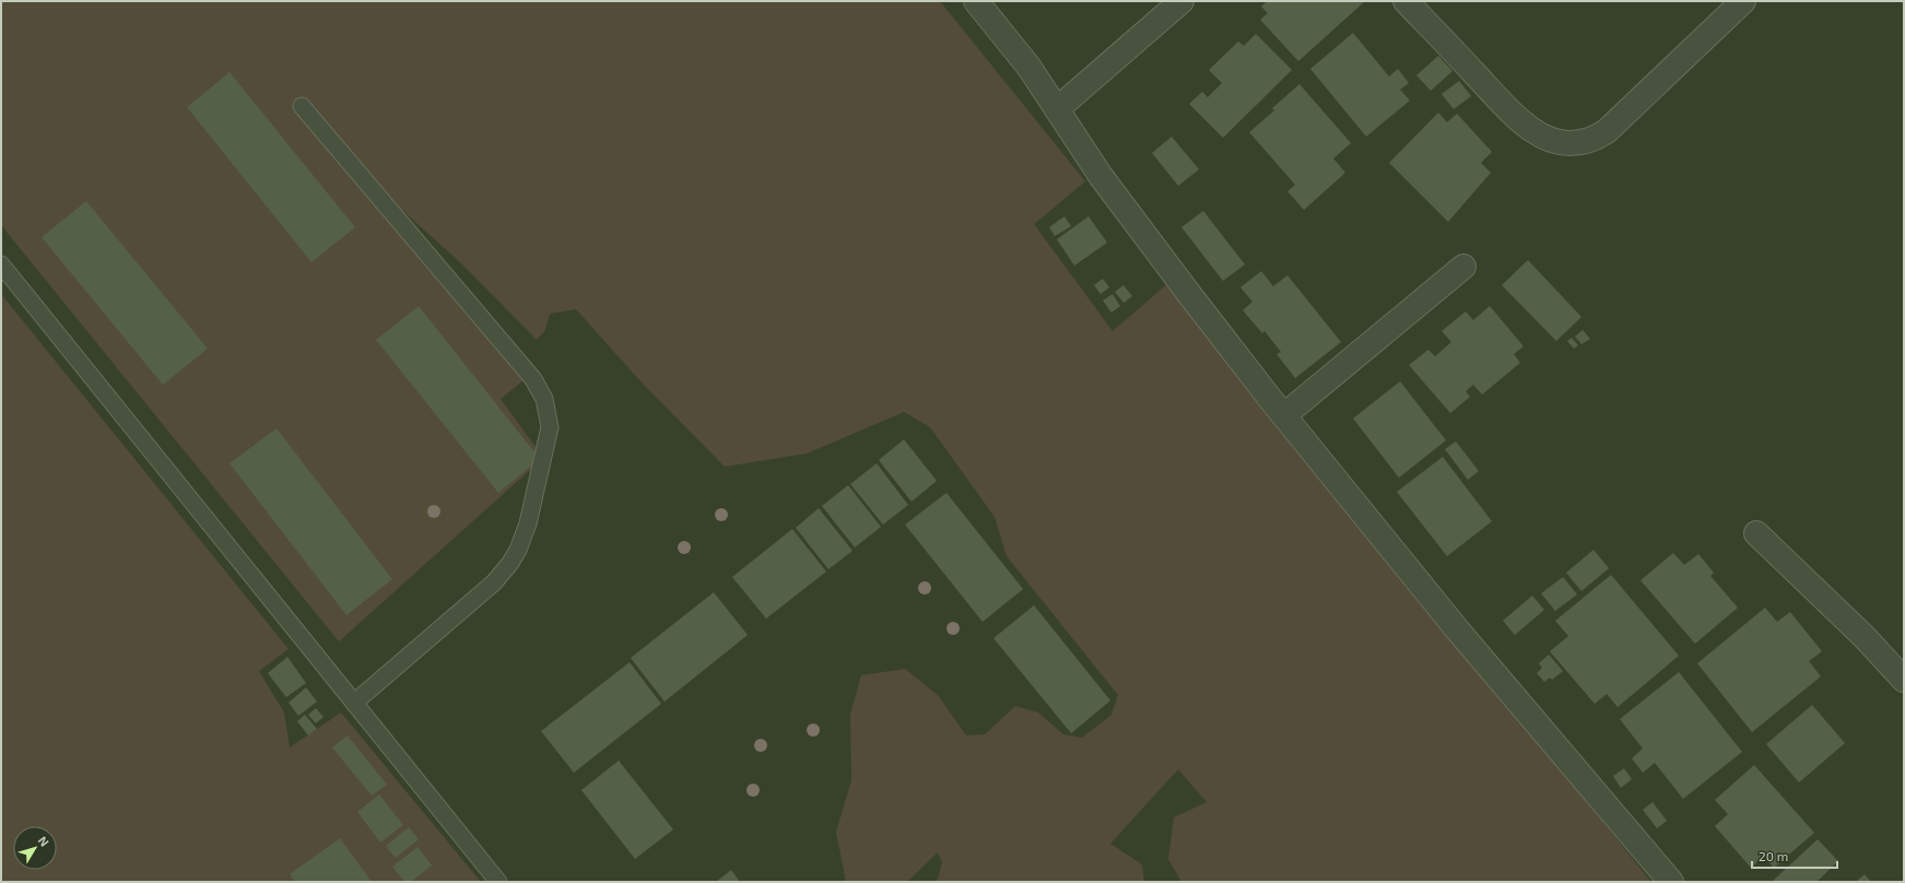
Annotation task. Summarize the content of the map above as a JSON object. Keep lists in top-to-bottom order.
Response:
{
  "scale_bar": "20 m",
  "north": "top right"
}
